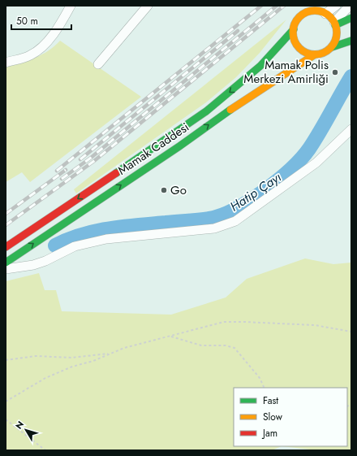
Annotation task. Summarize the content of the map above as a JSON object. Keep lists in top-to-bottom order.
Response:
{
  "streets": {
    "main road": ["Mamak Caddesi"]
  },
  "water": ["Hatip Çayı"],
  "places": ["Mamak Polis Merkezi Amirliği", "Go"],
  "legend": ["Fast", "Slow", "Jam"],
  "scale_bar": "50 m",
  "north": "top left"
}
